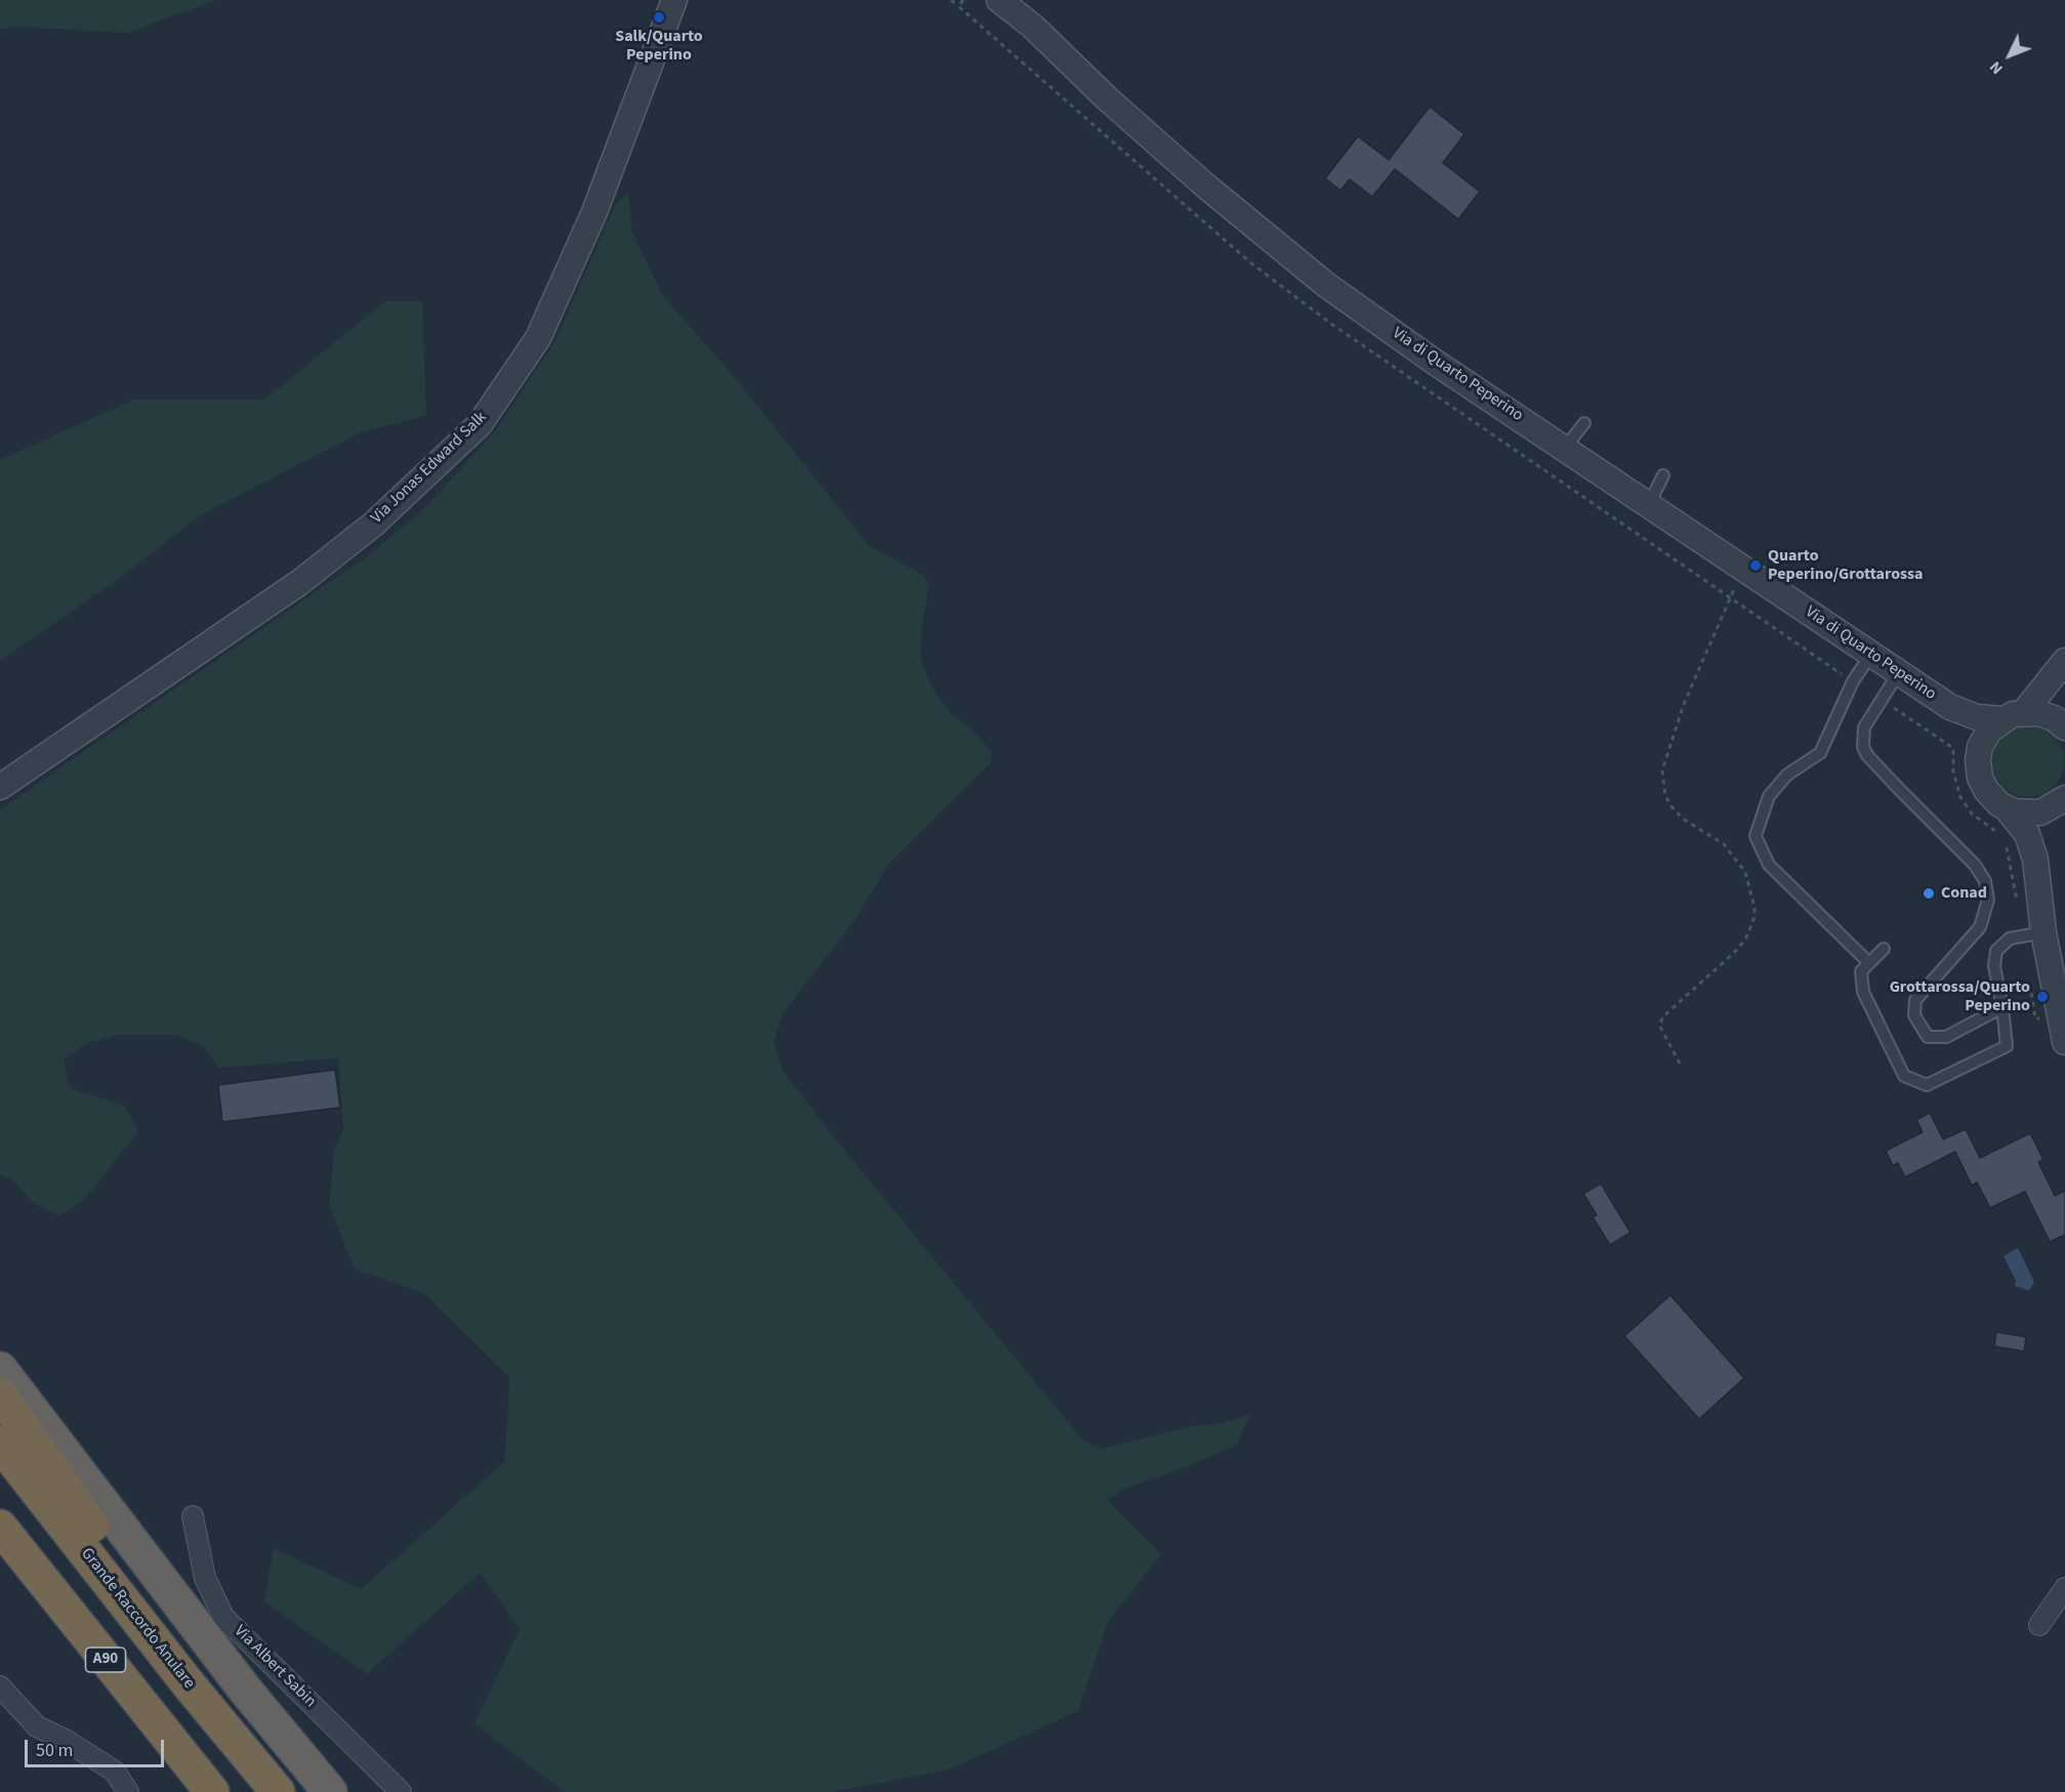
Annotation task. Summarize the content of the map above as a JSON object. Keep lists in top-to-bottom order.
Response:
{
  "streets": {
    "highway": ["Grande Raccordo Anulare", "A90"],
    "street": ["Via di Quarto Peperino", "Via Jonas Edward Salk", "Via Albert Sabin"]
  },
  "places": [
    "Salk/Quarto Peperino",
    "Quarto Peperino/Grottarossa",
    "Conad",
    "Grottarossa/Quarto Peperino"
  ],
  "scale_bar": "50 m",
  "north": "bottom left"
}
